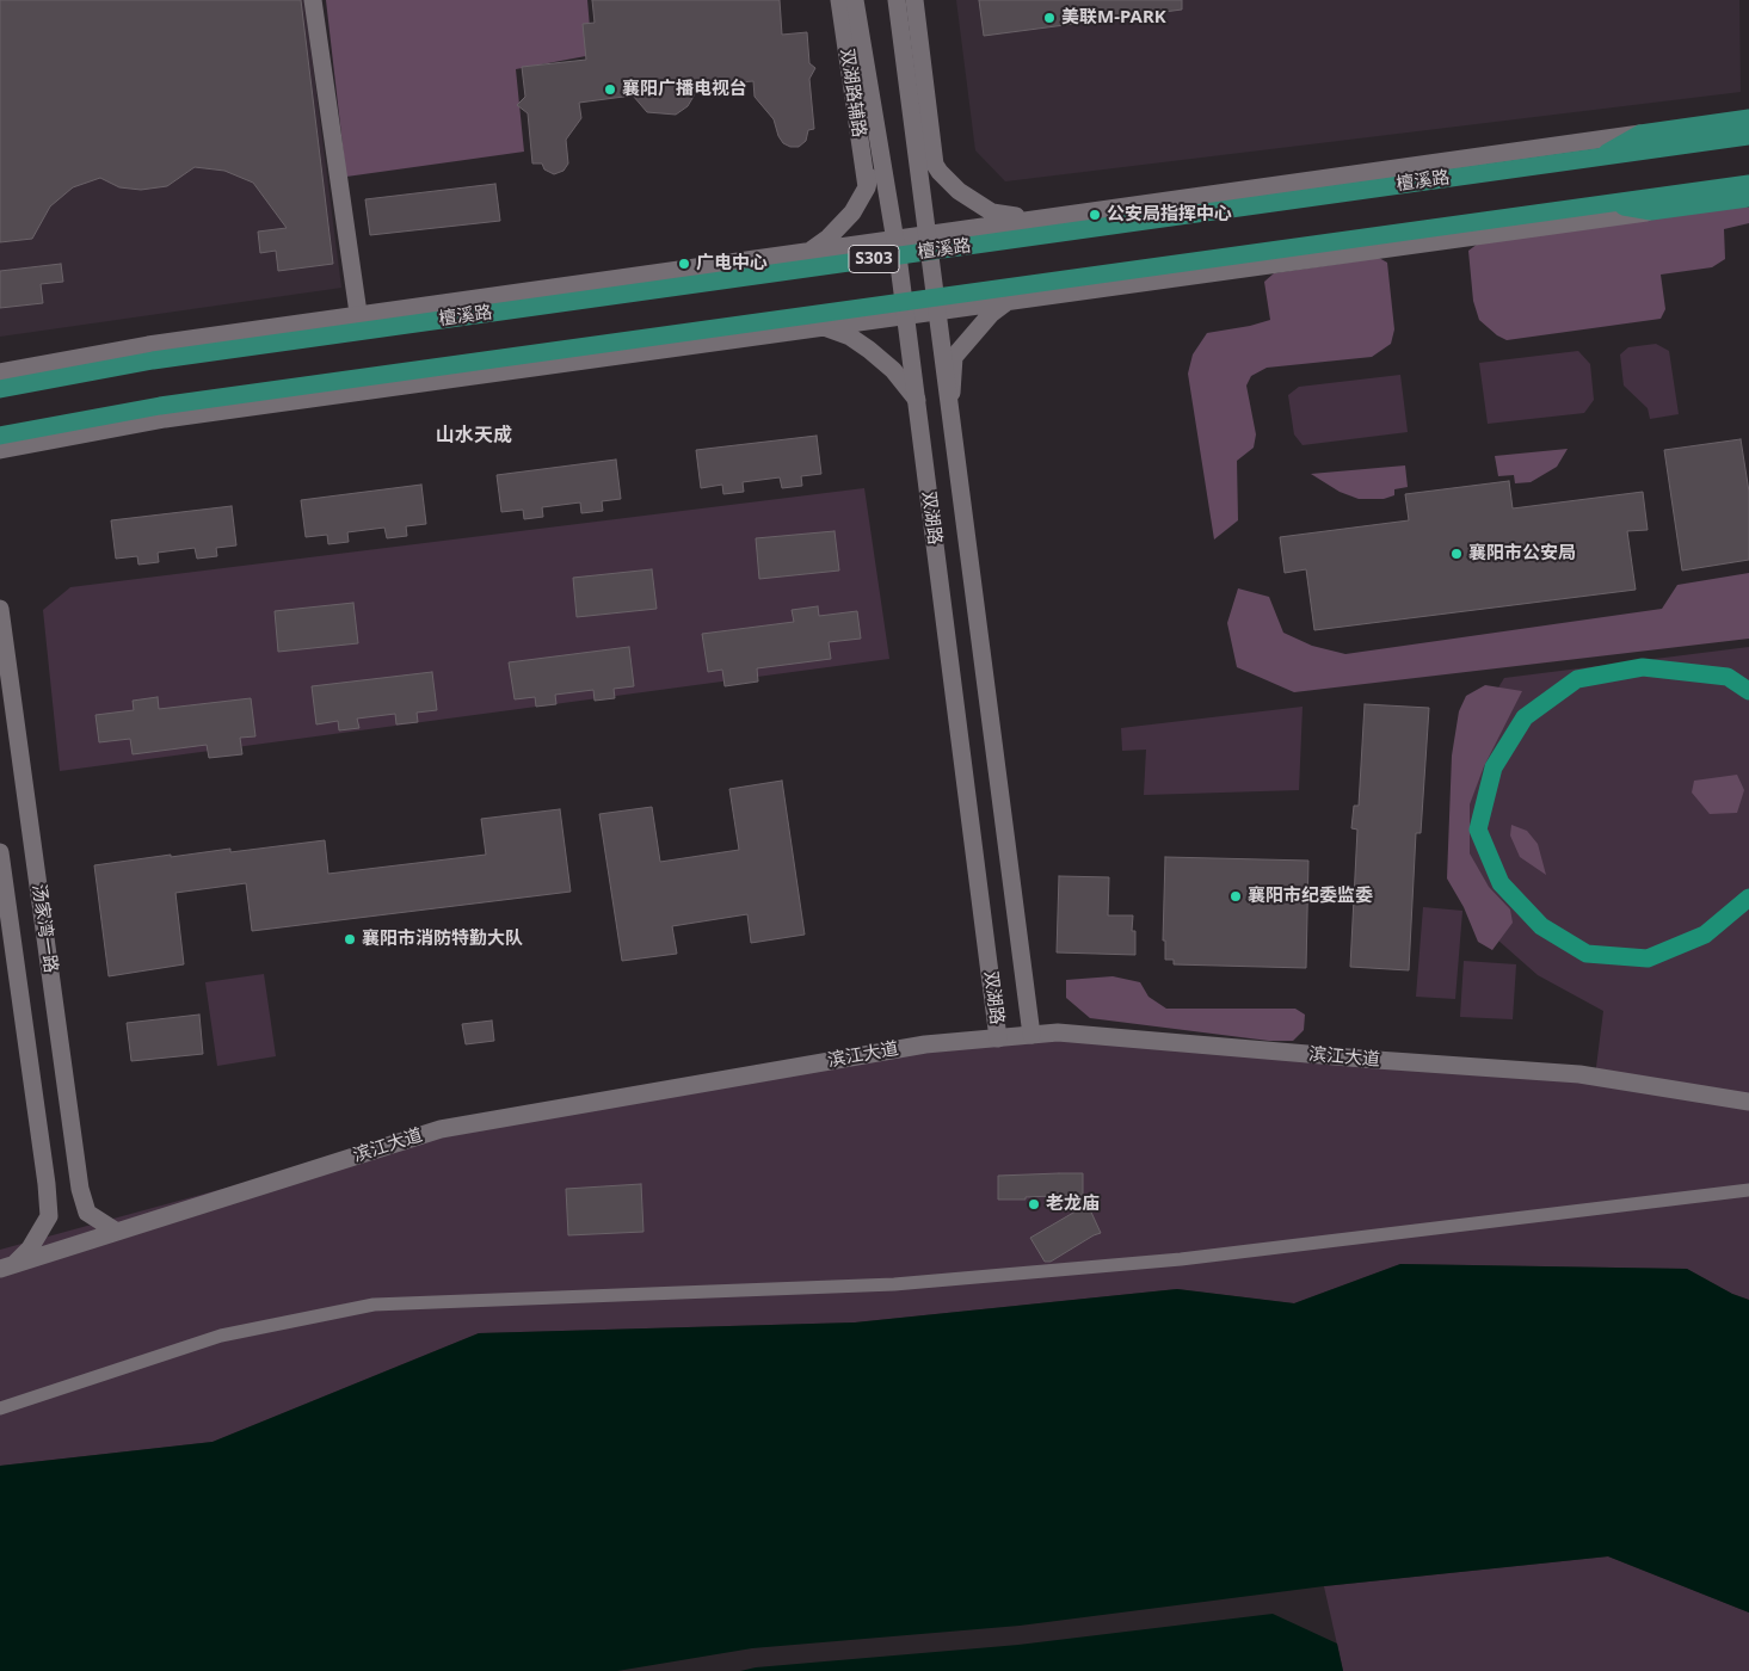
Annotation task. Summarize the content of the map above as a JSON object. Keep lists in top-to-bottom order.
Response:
{
  "streets": {
    "main road": ["檀溪路", "S303"],
    "street": [
      "双湖路辅路",
      "双湖路",
      "汤家湾一路",
      "滨江大道"
    ]
  },
  "crossings": [
    ["檀溪路", "双湖路"],
    ["双湖路", "滨江大道"],
    ["汤家湾一路", "滨江大道"]
  ],
  "districts": ["山水天成"],
  "places": [
    "美联M-PARK",
    "襄阳广播电视台",
    "公安局指挥中心",
    "广电中心",
    "襄阳市公安局",
    "襄阳市纪委监委",
    "襄阳市消防特勤大队",
    "老龙庙"
  ]
}
